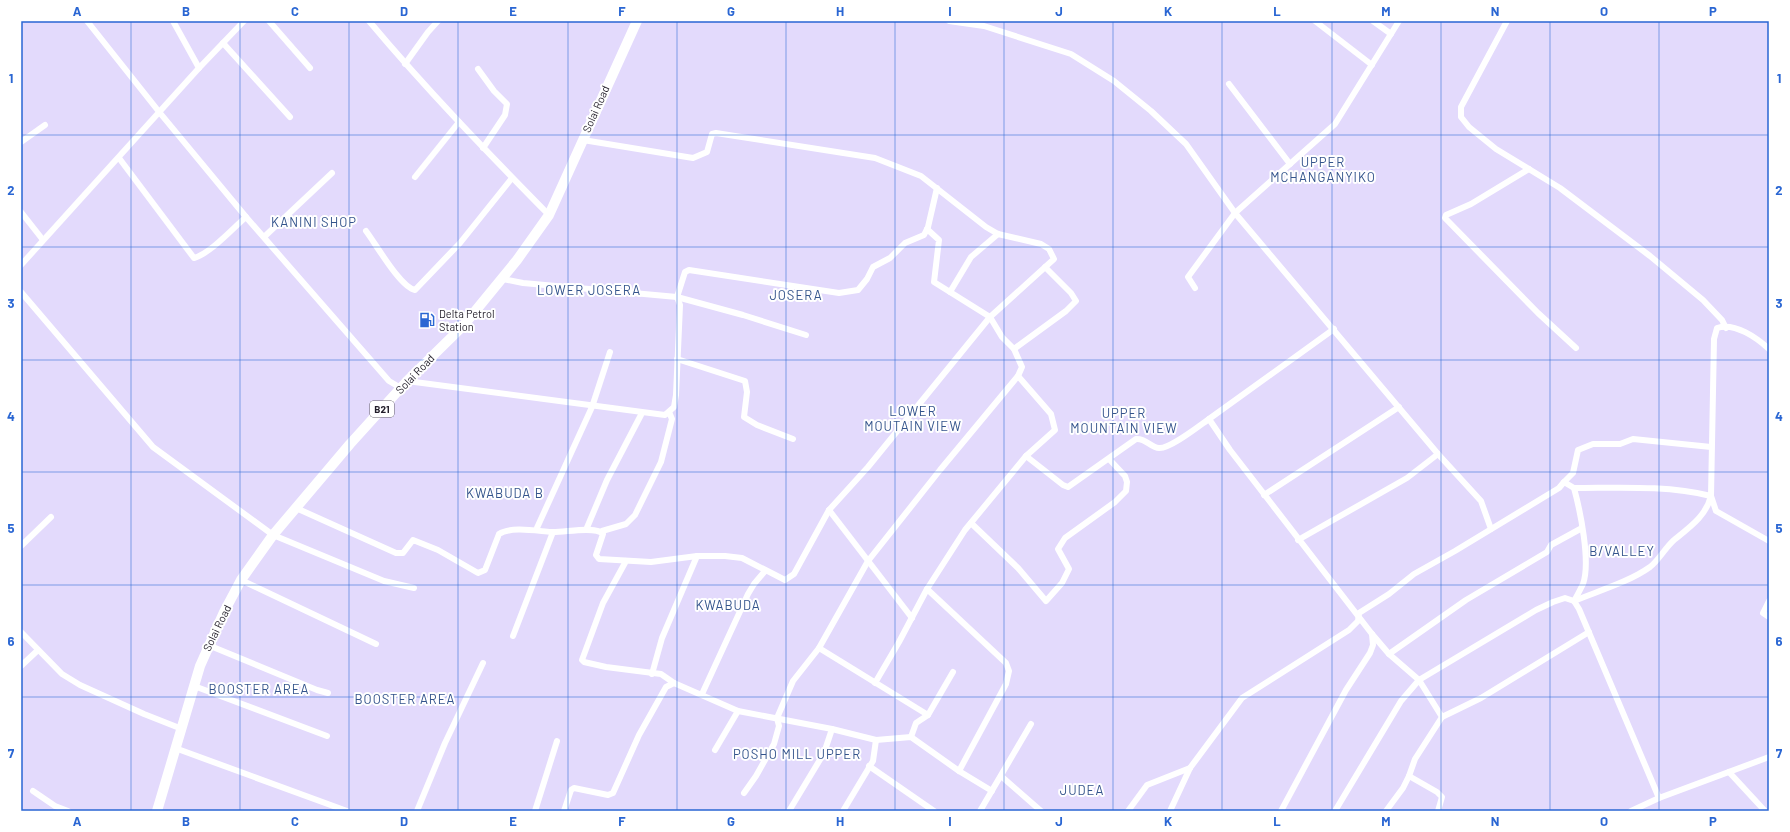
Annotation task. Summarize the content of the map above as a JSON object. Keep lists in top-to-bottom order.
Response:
{
  "streets": {
    "highway": ["Solai Road", "B21"]
  },
  "districts": [
    "UPPER MCHANGANYIKO",
    "KANINI SHOP",
    "LOWER JOSERA",
    "JOSERA",
    "LOWER MOUTAIN VIEW",
    "UPPER MOUNTAIN VIEW",
    "KWABUDA B",
    "B/VALLEY",
    "KWABUDA",
    "BOOSTER AREA",
    "BOOSTER AREA",
    "POSHO MILL UPPER",
    "JUDEA"
  ],
  "places": {
    "fuel station": ["Delta Petrol Station"]
  },
  "grid": {
    "columns": [
      "A",
      "B",
      "C",
      "D",
      "E",
      "F",
      "G",
      "H",
      "I",
      "J",
      "K",
      "L",
      "M",
      "N",
      "O",
      "P"
    ],
    "rows": [
      "1",
      "2",
      "3",
      "4",
      "5",
      "6",
      "7"
    ]
  }
}
